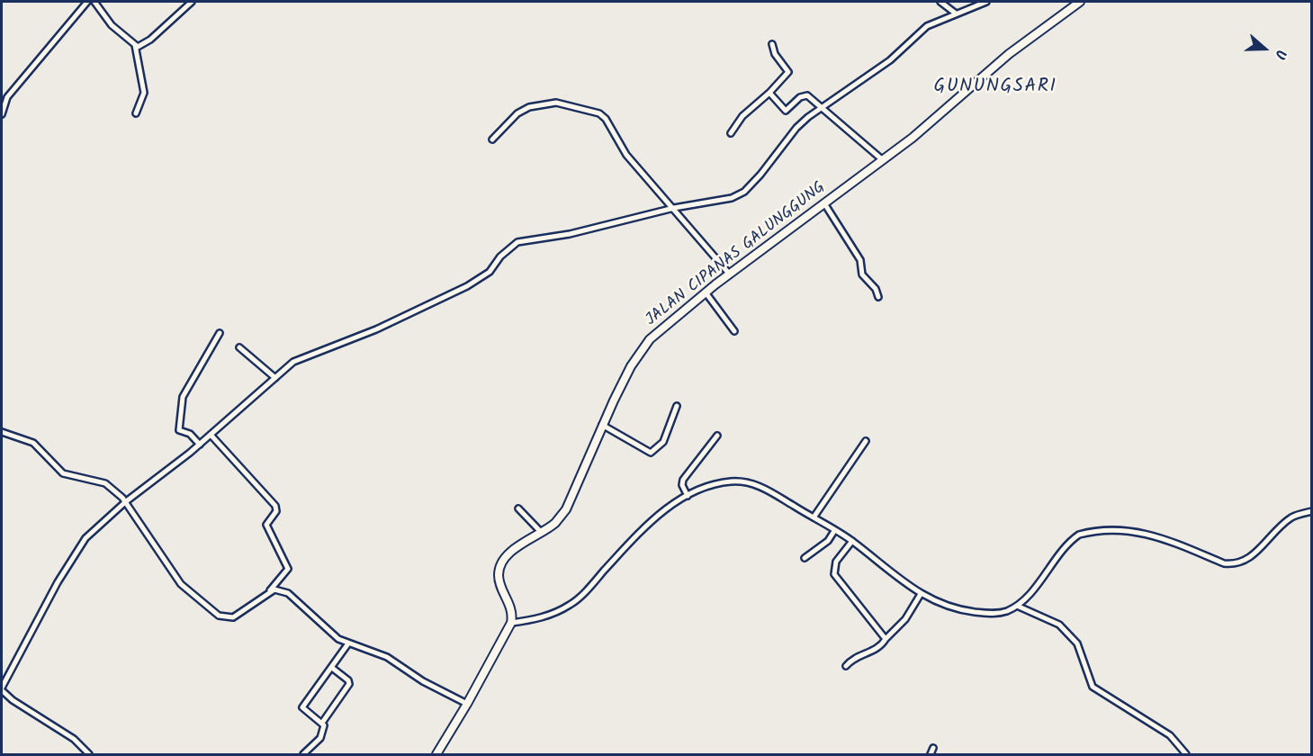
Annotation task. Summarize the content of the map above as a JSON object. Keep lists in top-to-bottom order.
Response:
{
  "streets": {
    "street": ["JALAN CIPANAS GALUNGGUNG"]
  },
  "districts": ["GUNUNGSARI"],
  "north": "right"
}
